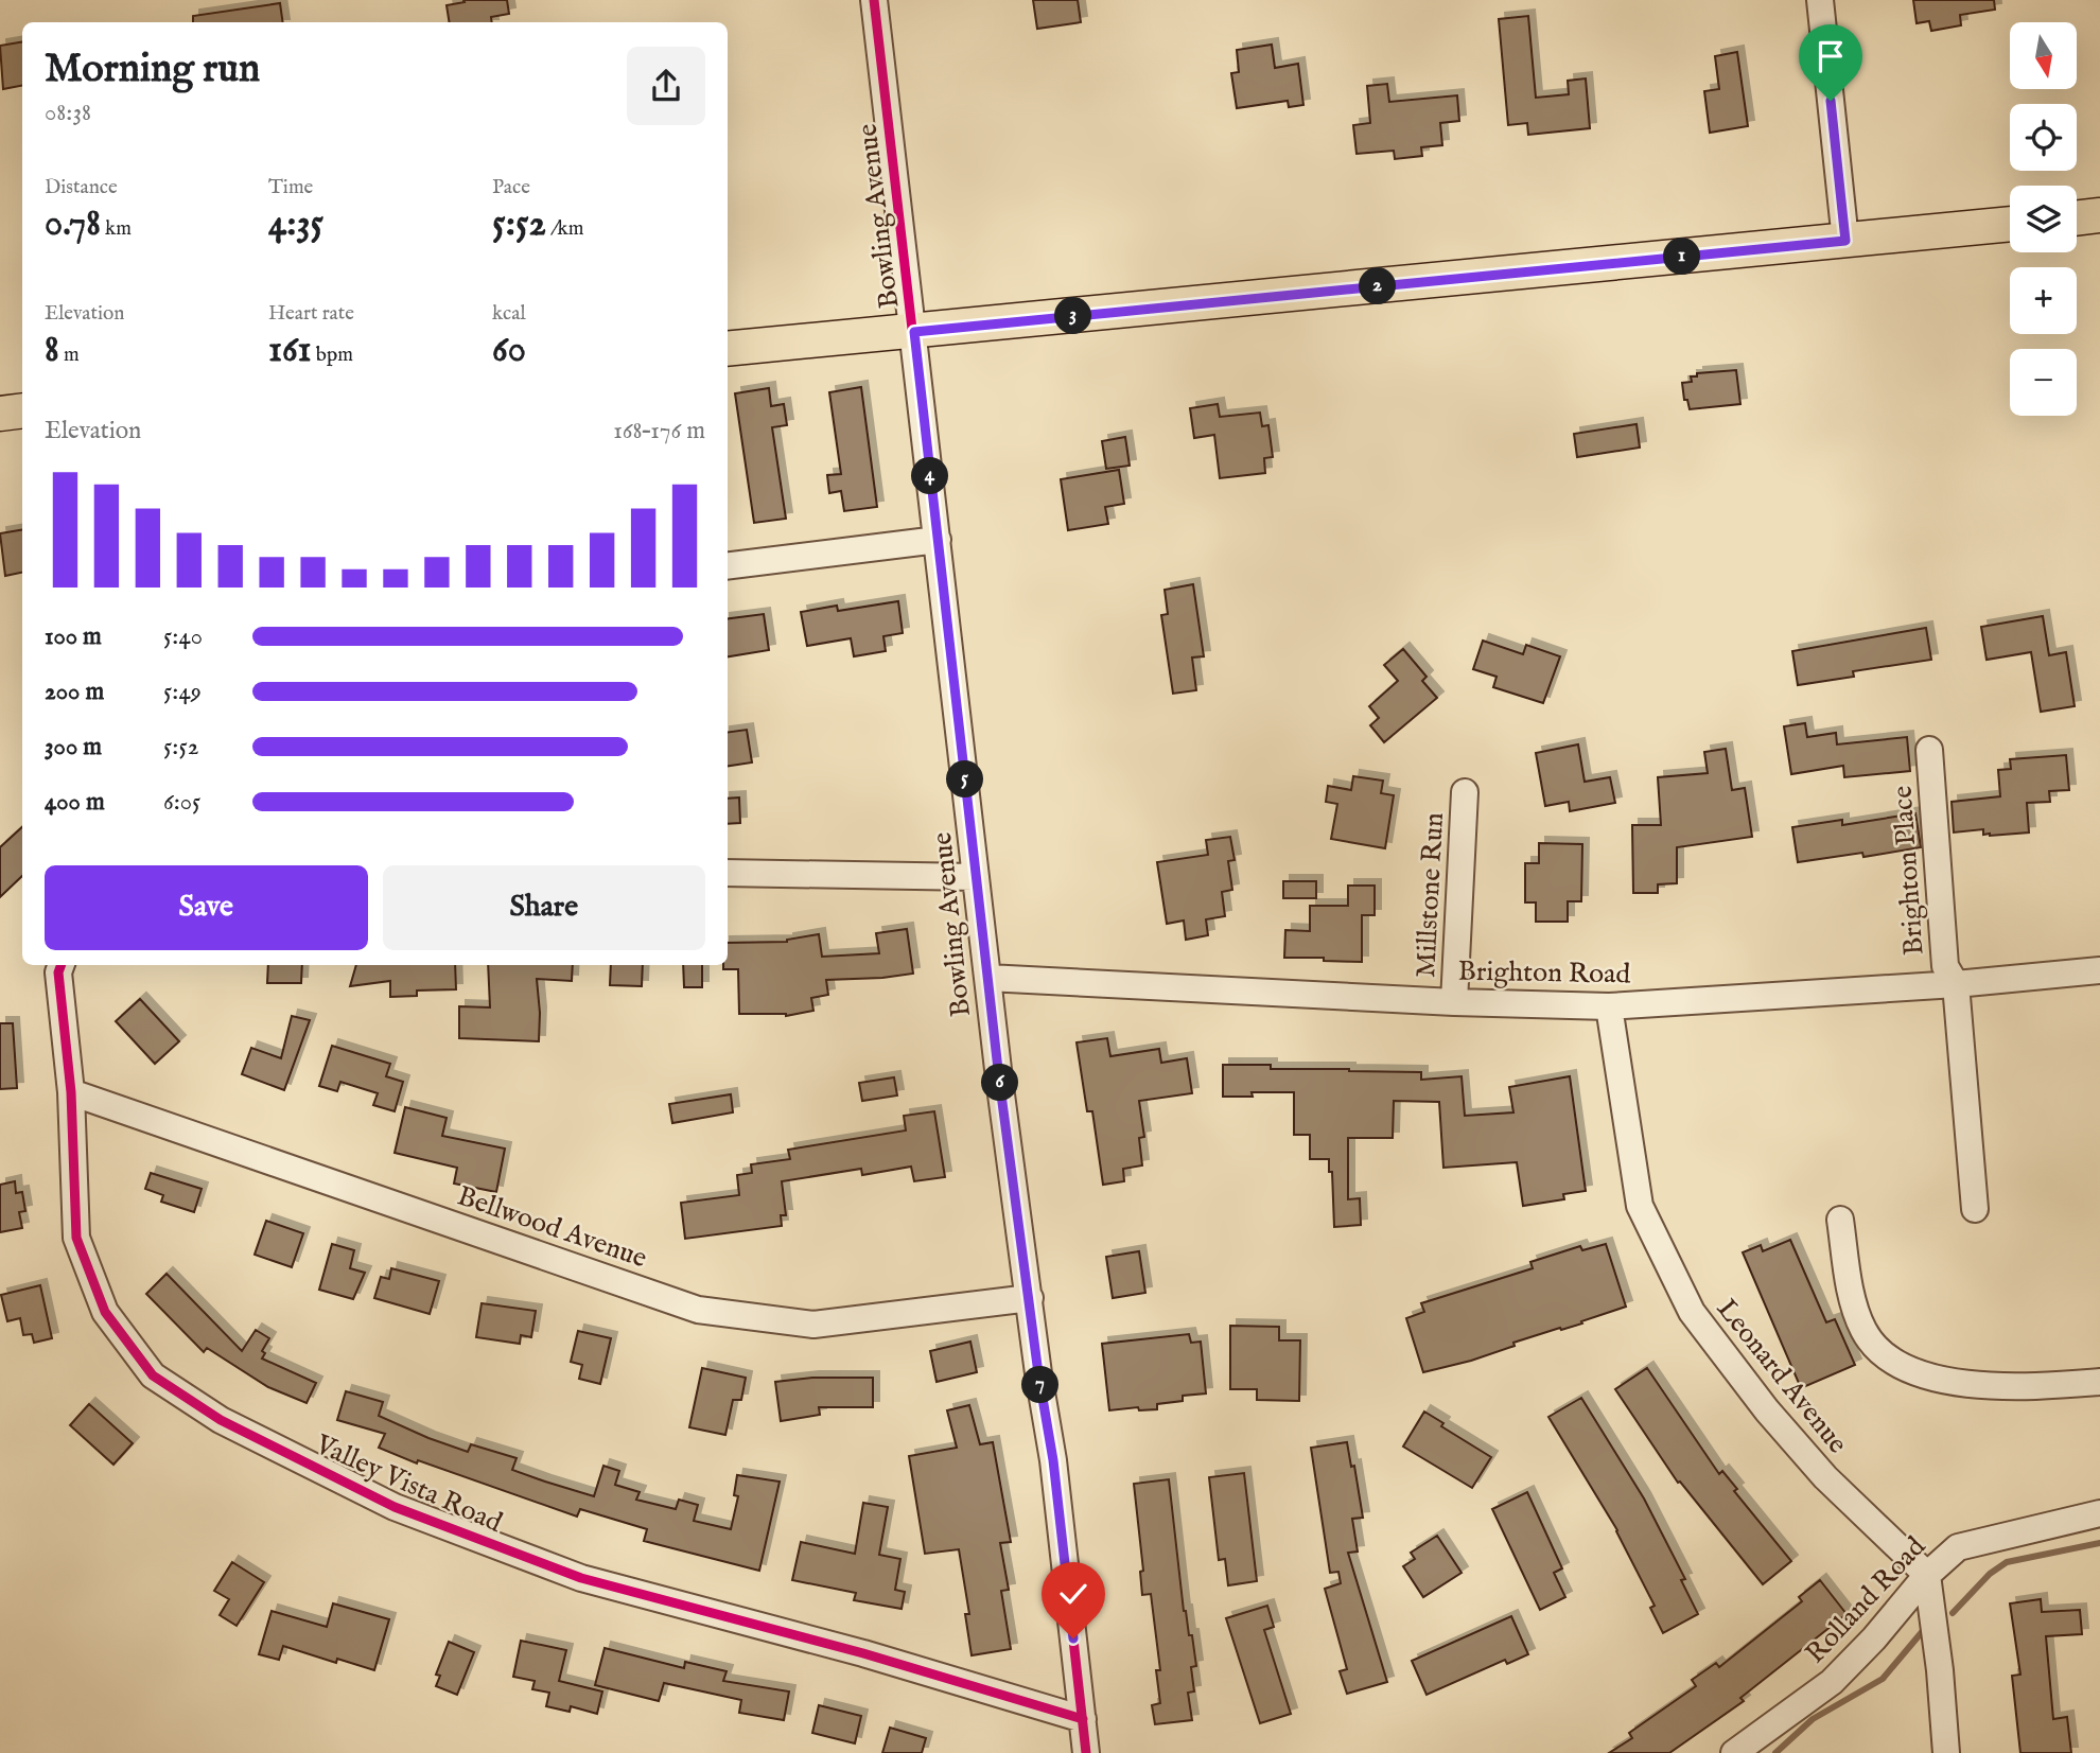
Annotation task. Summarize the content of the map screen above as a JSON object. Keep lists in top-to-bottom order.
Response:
{
  "streets": {
    "street": [
      "Bowling Avenue",
      "Brighton Place",
      "Millstone Run",
      "Brighton Road",
      "Bellwood Avenue",
      "Leonard Avenue",
      "Valley Vista Road",
      "Rolland Road"
    ]
  },
  "crossings": [
    ["Bowling Avenue", "Brighton Road"],
    ["Bowling Avenue", "Bellwood Avenue"],
    ["Bowling Avenue", "Valley Vista Road"],
    ["Brighton Place", "Brighton Road"],
    ["Millstone Run", "Brighton Road"],
    ["Brighton Road", "Leonard Avenue"],
    ["Bellwood Avenue", "Valley Vista Road"],
    ["Leonard Avenue", "Rolland Road"]
  ],
  "north": "bottom",
  "page": {
    "map_buttons": ["+", "−"],
    "heading": ["Morning run", "08:38"],
    "stats": [
      ["Distance", "0.78 km"],
      ["Time", "4:35"],
      ["Pace", "5:52 /km"],
      ["Elevation", "8 m"],
      ["Heart rate", "161 bpm"],
      ["kcal", "60"]
    ],
    "pins": [
      "1",
      "2",
      "3",
      "4",
      "5",
      "6",
      "7"
    ],
    "chart": ["Elevation", "168–176 m"],
    "list": [
      {
        "name": "100 m",
        "note": "5:40"
      },
      {
        "name": "200 m",
        "note": "5:49"
      },
      {
        "name": "300 m",
        "note": "5:52"
      },
      {
        "name": "400 m",
        "note": "6:05"
      }
    ],
    "buttons": ["Save", "Share"]
  }
}
